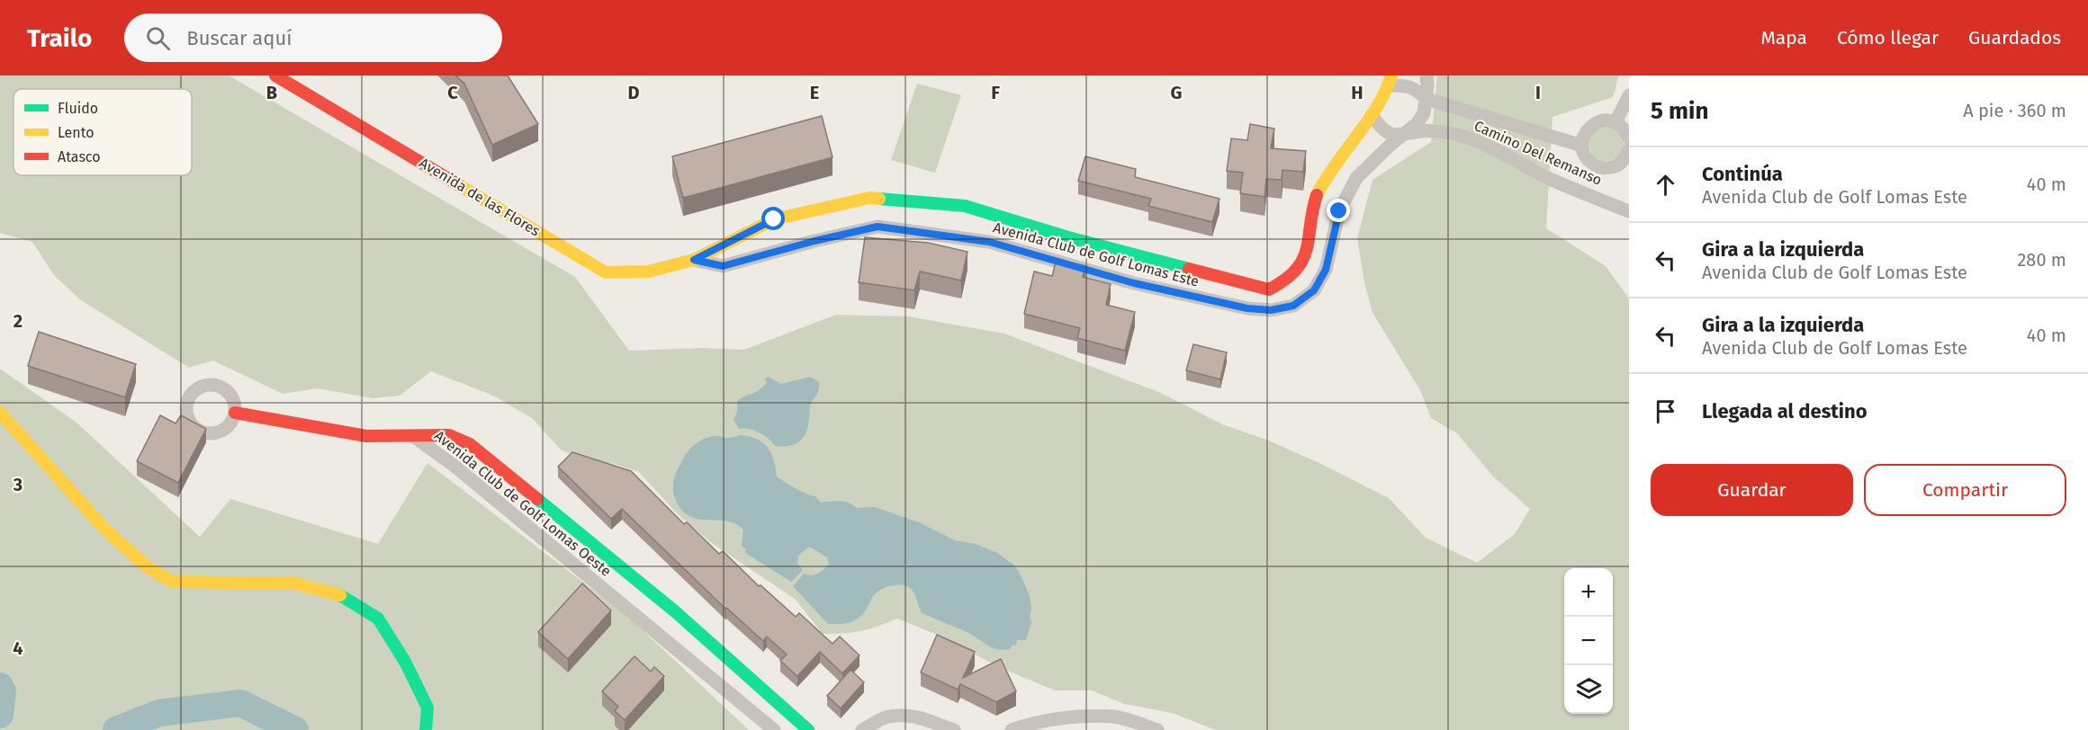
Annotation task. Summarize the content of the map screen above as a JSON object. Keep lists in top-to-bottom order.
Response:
{
  "streets": {
    "street": [
      "Camino Del Remanso",
      "Avenida de las Flores",
      "Avenida Club de Golf Lomas Este",
      "Avenida Club de Golf Lomas Oeste"
    ]
  },
  "crossings": [
    ["Camino Del Remanso", "Avenida Club de Golf Lomas Este"],
    ["Avenida de las Flores", "Avenida Club de Golf Lomas Este"]
  ],
  "legend": ["Fluido", "Lento", "Atasco"],
  "page": {
    "header": "Trailo",
    "search": "Buscar aquí",
    "nav": ["Mapa", "Cómo llegar", "Guardados"],
    "heading": ["5 min", "A pie · 360 m"],
    "list": [
      ["Continúa", "Avenida Club de Golf Lomas Este", "40 m"],
      ["Gira a la izquierda", "Avenida Club de Golf Lomas Este", "280 m"],
      ["Gira a la izquierda", "Avenida Club de Golf Lomas Este", "40 m"],
      "Llegada al destino"
    ],
    "buttons": ["Guardar", "Compartir"],
    "map_buttons": ["+", "−"]
  },
  "grid": {
    "columns": [
      "B",
      "C",
      "D",
      "E",
      "F",
      "G",
      "H",
      "I"
    ],
    "rows": ["2", "3", "4"]
  }
}
